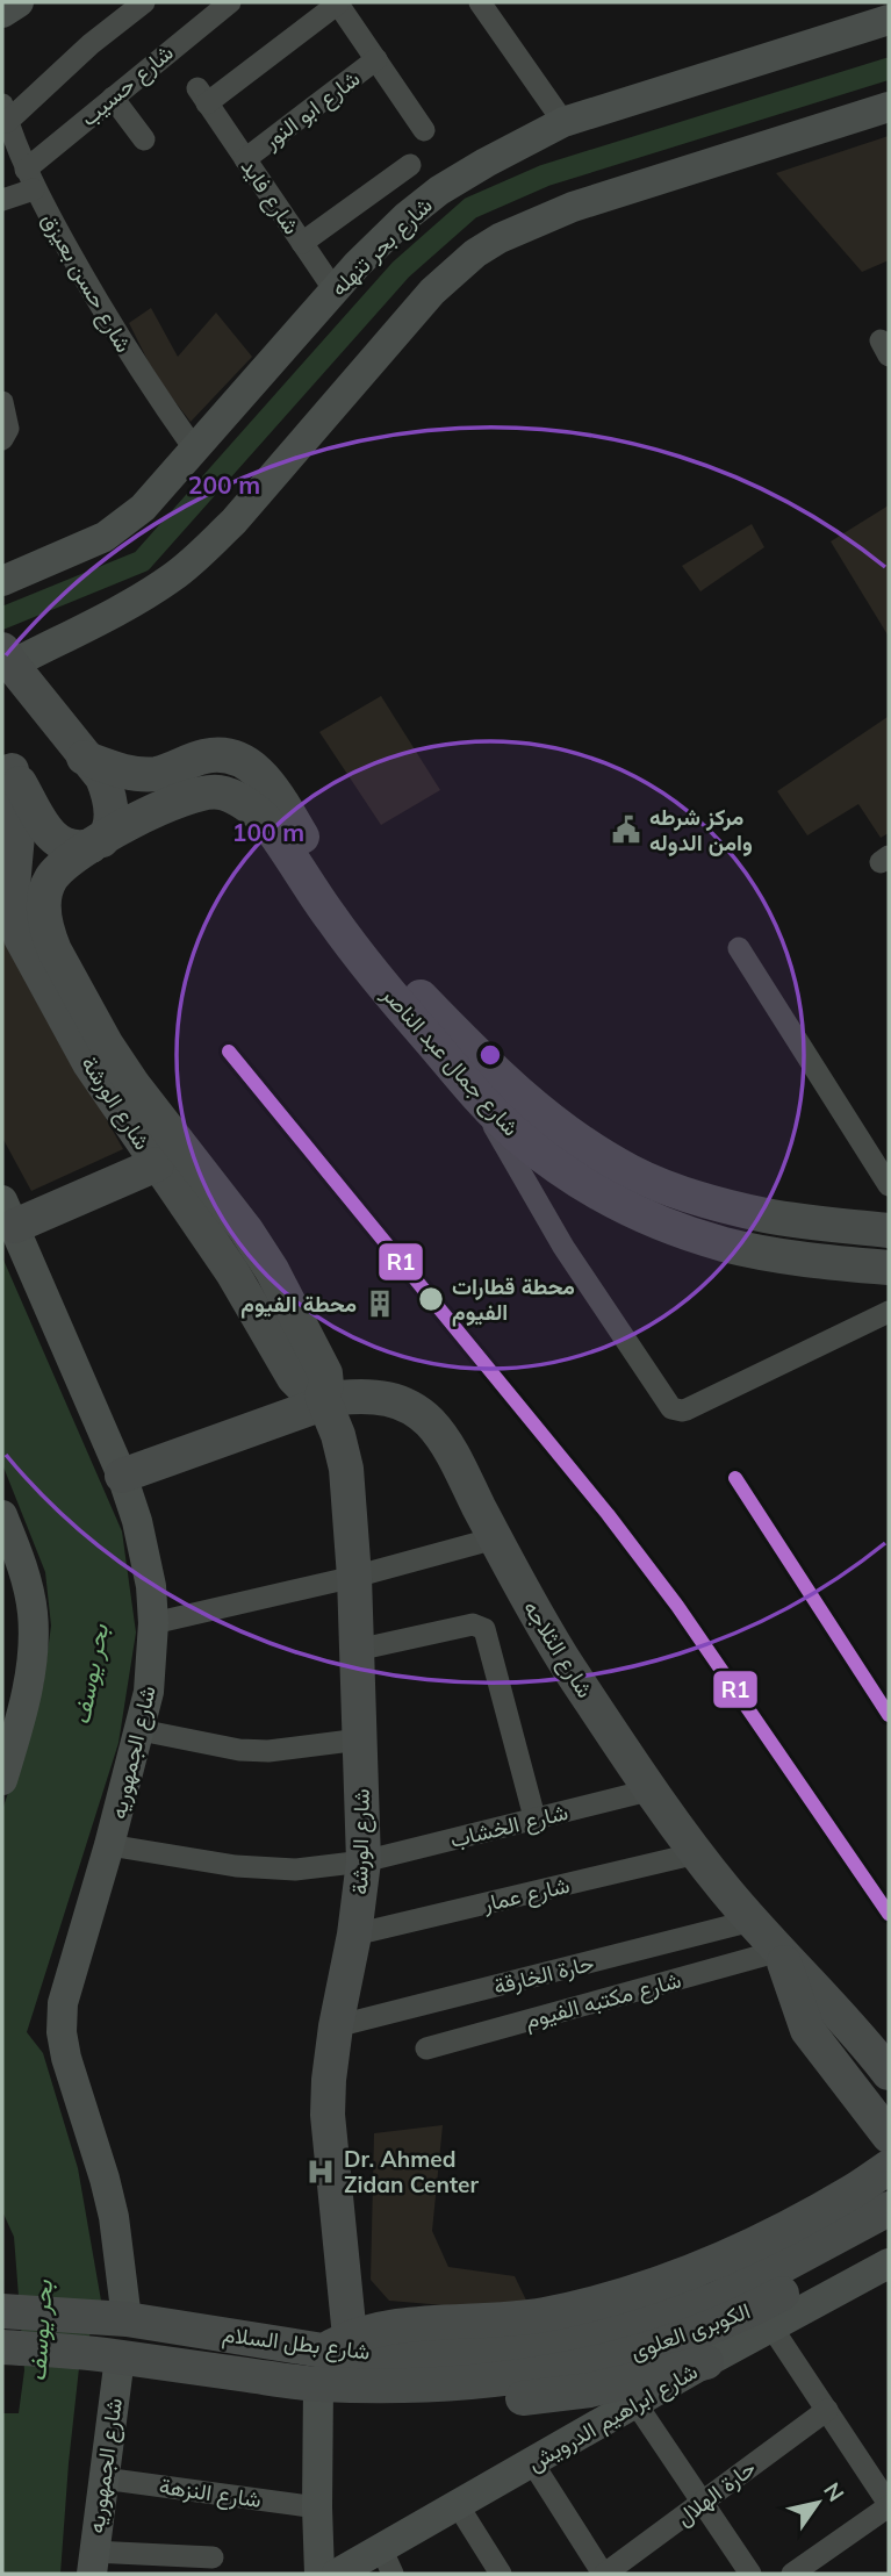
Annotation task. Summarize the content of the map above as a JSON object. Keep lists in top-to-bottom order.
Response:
{
  "streets": {
    "main road": [
      "شارع بحر تنهله",
      "شارع جمال عبد الناصر",
      "شارع الورشة",
      "شارع الثلاجه",
      "شارع الجمهوريه",
      "الكوبرى العلوى",
      "شارع بطل السلام",
      "شارع ابراهيم الدرويش"
    ],
    "street": [
      "شارع حسيب",
      "شارع ابو النور",
      "شارع فايد",
      "شارع حسن بعيزق",
      "شارع الخشاب",
      "شارع عمار",
      "حارة الخارقة",
      "شارع مكتبه الفيوم",
      "شارع النزهة",
      "حارة الهلال"
    ]
  },
  "crossings": [
    ["شارع حسيب", "شارع حسن بعيزق"],
    ["شارع ابو النور", "شارع فايد"],
    ["شارع فايد", "شارع بحر تنهله"],
    ["شارع بحر تنهله", "شارع حسن بعيزق"],
    ["شارع الورشة", "شارع الثلاجه"],
    ["شارع الورشة", "شارع الخشاب"],
    ["شارع الورشة", "شارع عمار"],
    ["شارع الورشة", "حارة الخارقة"],
    ["شارع الورشة", "شارع بطل السلام"],
    ["شارع الثلاجه", "شارع الجمهوريه"],
    ["شارع الثلاجه", "شارع الخشاب"],
    ["شارع الثلاجه", "شارع عمار"],
    ["شارع الثلاجه", "حارة الخارقة"],
    ["شارع الثلاجه", "شارع مكتبه الفيوم"],
    ["شارع الجمهوريه", "شارع الخشاب"],
    ["شارع الجمهوريه", "شارع بطل السلام"],
    ["شارع الجمهوريه", "شارع النزهة"],
    ["الكوبرى العلوى", "شارع بطل السلام"]
  ],
  "water": ["بحر يوسف"],
  "places": {
    "public building": ["مركز شرطه وامن الدوله"],
    "other": ["محطة قطارات الفيوم"],
    "building": ["محطة الفيوم"],
    "hospital": ["Dr. Ahmed Zidan Center"]
  },
  "lines": ["transit line R1"],
  "north": "top right",
  "rings": ["200 m", "100 m"]
}
